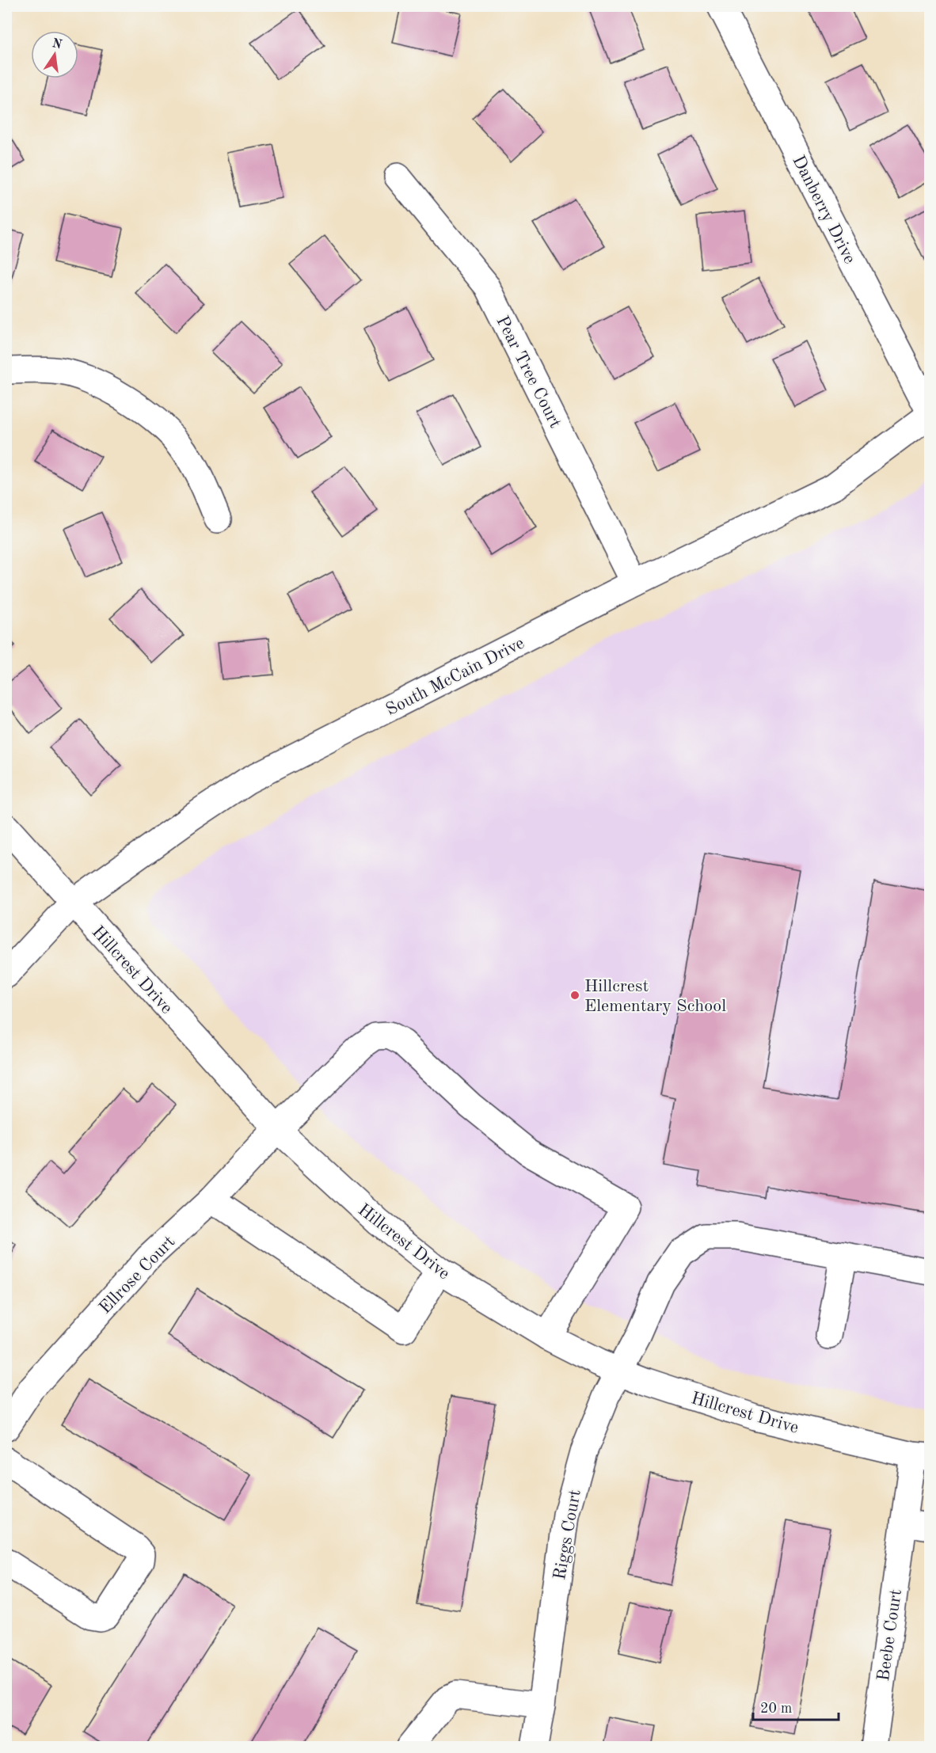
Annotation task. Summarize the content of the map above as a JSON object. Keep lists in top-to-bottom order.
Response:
{
  "streets": {
    "street": [
      "Danberry Drive",
      "Pear Tree Court",
      "South McCain Drive",
      "Hillcrest Drive",
      "Ellrose Court",
      "Riggs Court",
      "Beebe Court"
    ]
  },
  "crossings": [
    ["Danberry Drive", "South McCain Drive"],
    ["Pear Tree Court", "South McCain Drive"],
    ["South McCain Drive", "Hillcrest Drive"],
    ["Hillcrest Drive", "Ellrose Court"],
    ["Hillcrest Drive", "Riggs Court"],
    ["Hillcrest Drive", "Beebe Court"]
  ],
  "places": ["Hillcrest Elementary School"],
  "scale_bar": "20 m",
  "north": "top"
}
